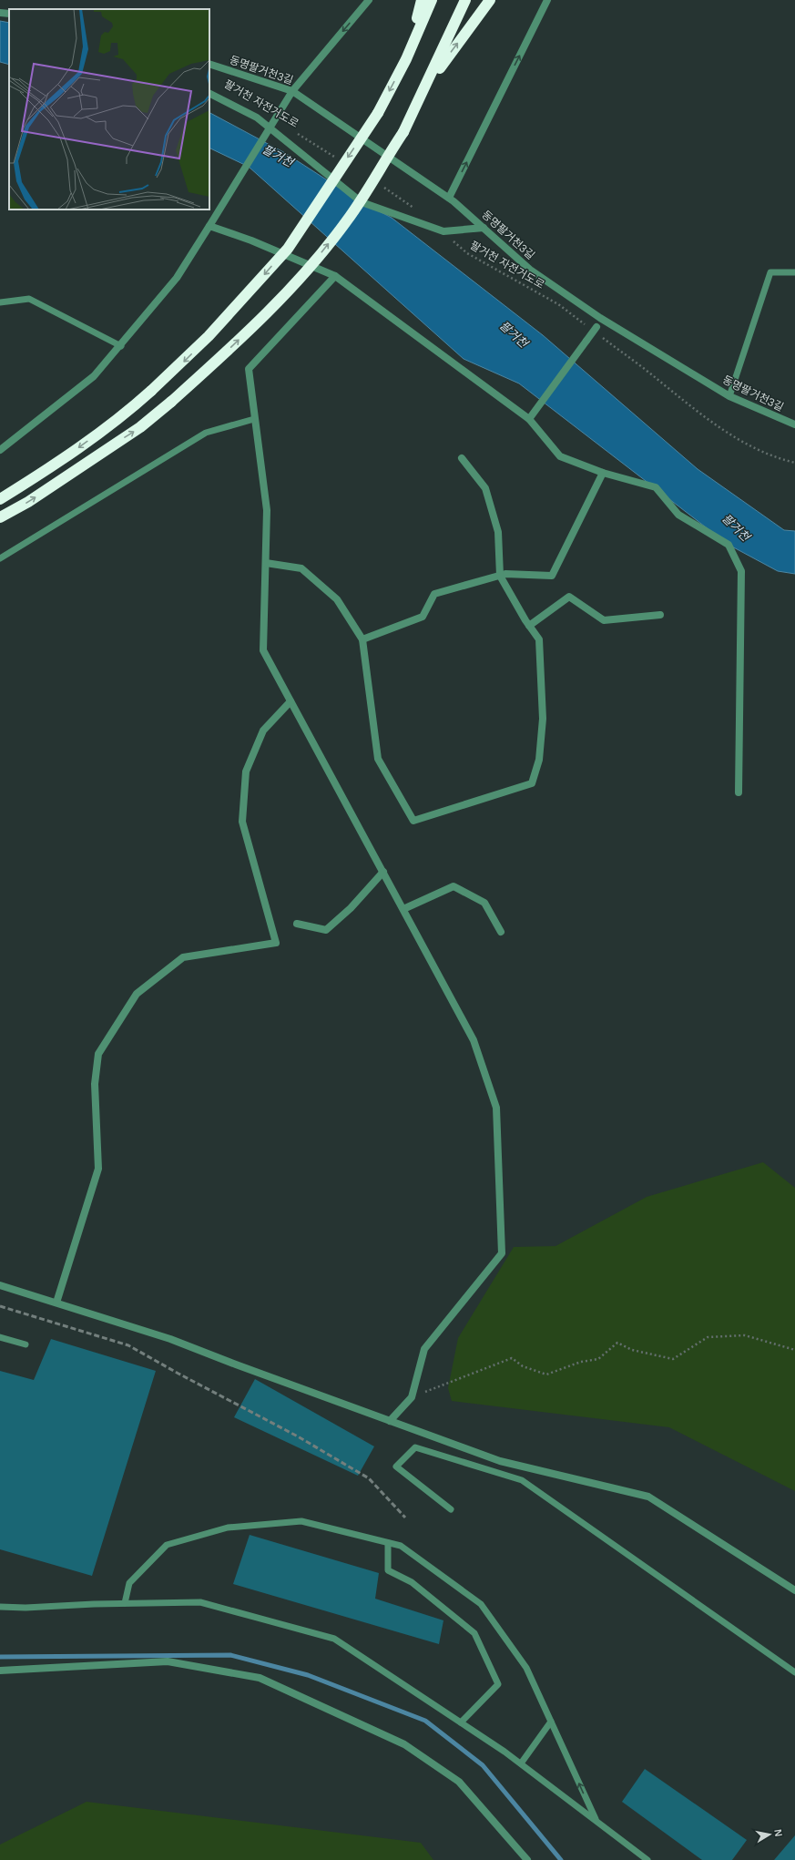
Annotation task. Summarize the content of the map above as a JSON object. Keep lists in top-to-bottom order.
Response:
{
  "streets": {
    "street": ["동명팔거천3길"],
    "path": ["팔거천 자전거도로"]
  },
  "water": ["팔거천"],
  "north": "right"
}
